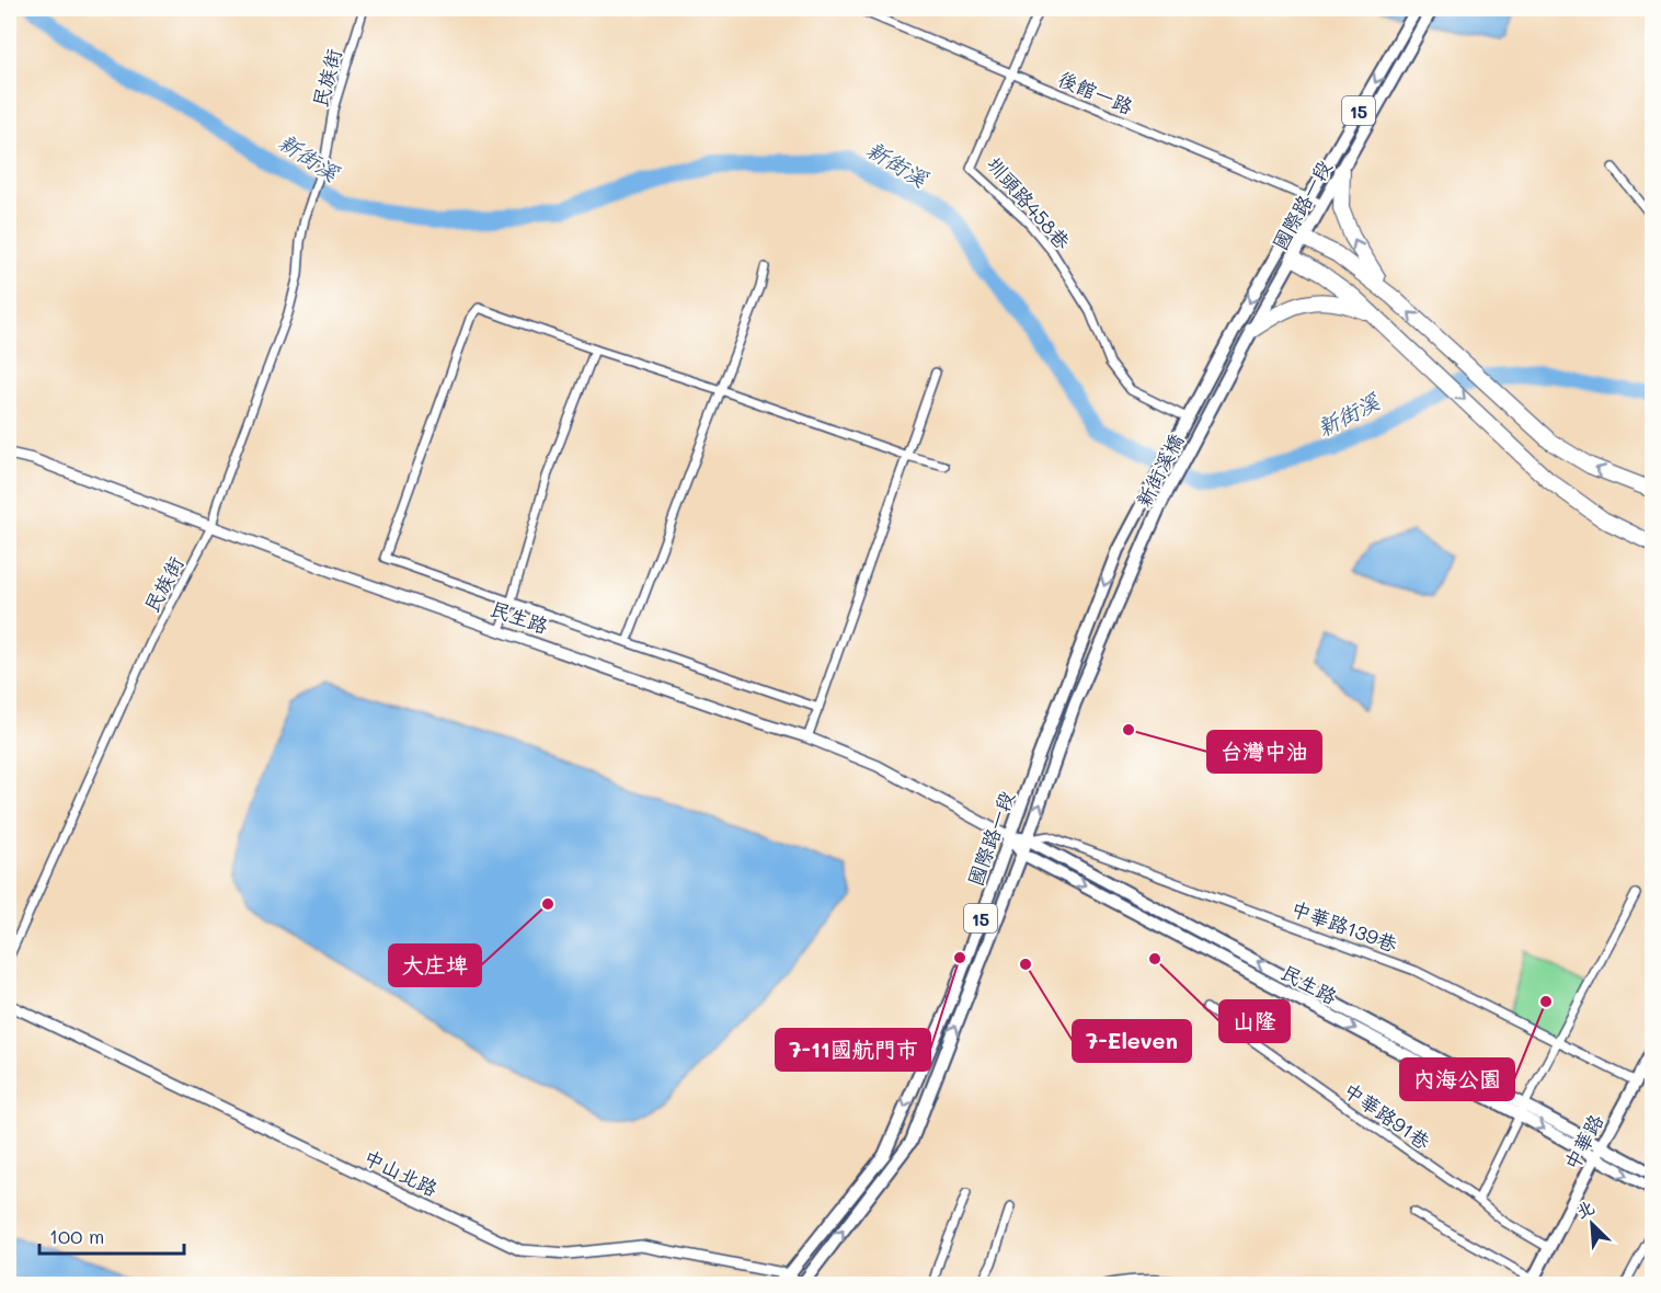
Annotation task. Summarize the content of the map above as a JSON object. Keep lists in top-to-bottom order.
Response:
{
  "streets": {
    "main road": [
      "15",
      "國際路一段",
      "新街溪橋",
      "民生路",
      "中華路"
    ],
    "street": [
      "民族街",
      "後館一路",
      "圳頭路458巷",
      "中華路139巷",
      "中華路91巷",
      "中山北路"
    ]
  },
  "crossings": [
    ["民族街", "民生路"],
    ["後館一路", "圳頭路458巷"],
    ["後館一路", "國際路一段"],
    ["圳頭路458巷", "國際路一段"],
    ["圳頭路458巷", "新街溪橋"],
    ["國際路一段", "新街溪橋"],
    ["國際路一段", "民生路"],
    ["國際路一段", "中華路139巷"],
    ["國際路一段", "中山北路"],
    ["民生路", "中華路139巷"],
    ["民生路", "中華路"],
    ["中華路139巷", "中華路"],
    ["中華路91巷", "中華路"]
  ],
  "water": ["新街溪"],
  "places": [
    "台灣中油",
    "大庄埤",
    "7-11國航門市",
    "山隆",
    "7-Eleven",
    "內海公園"
  ],
  "scale_bar": "100 m",
  "north": "top left"
}
